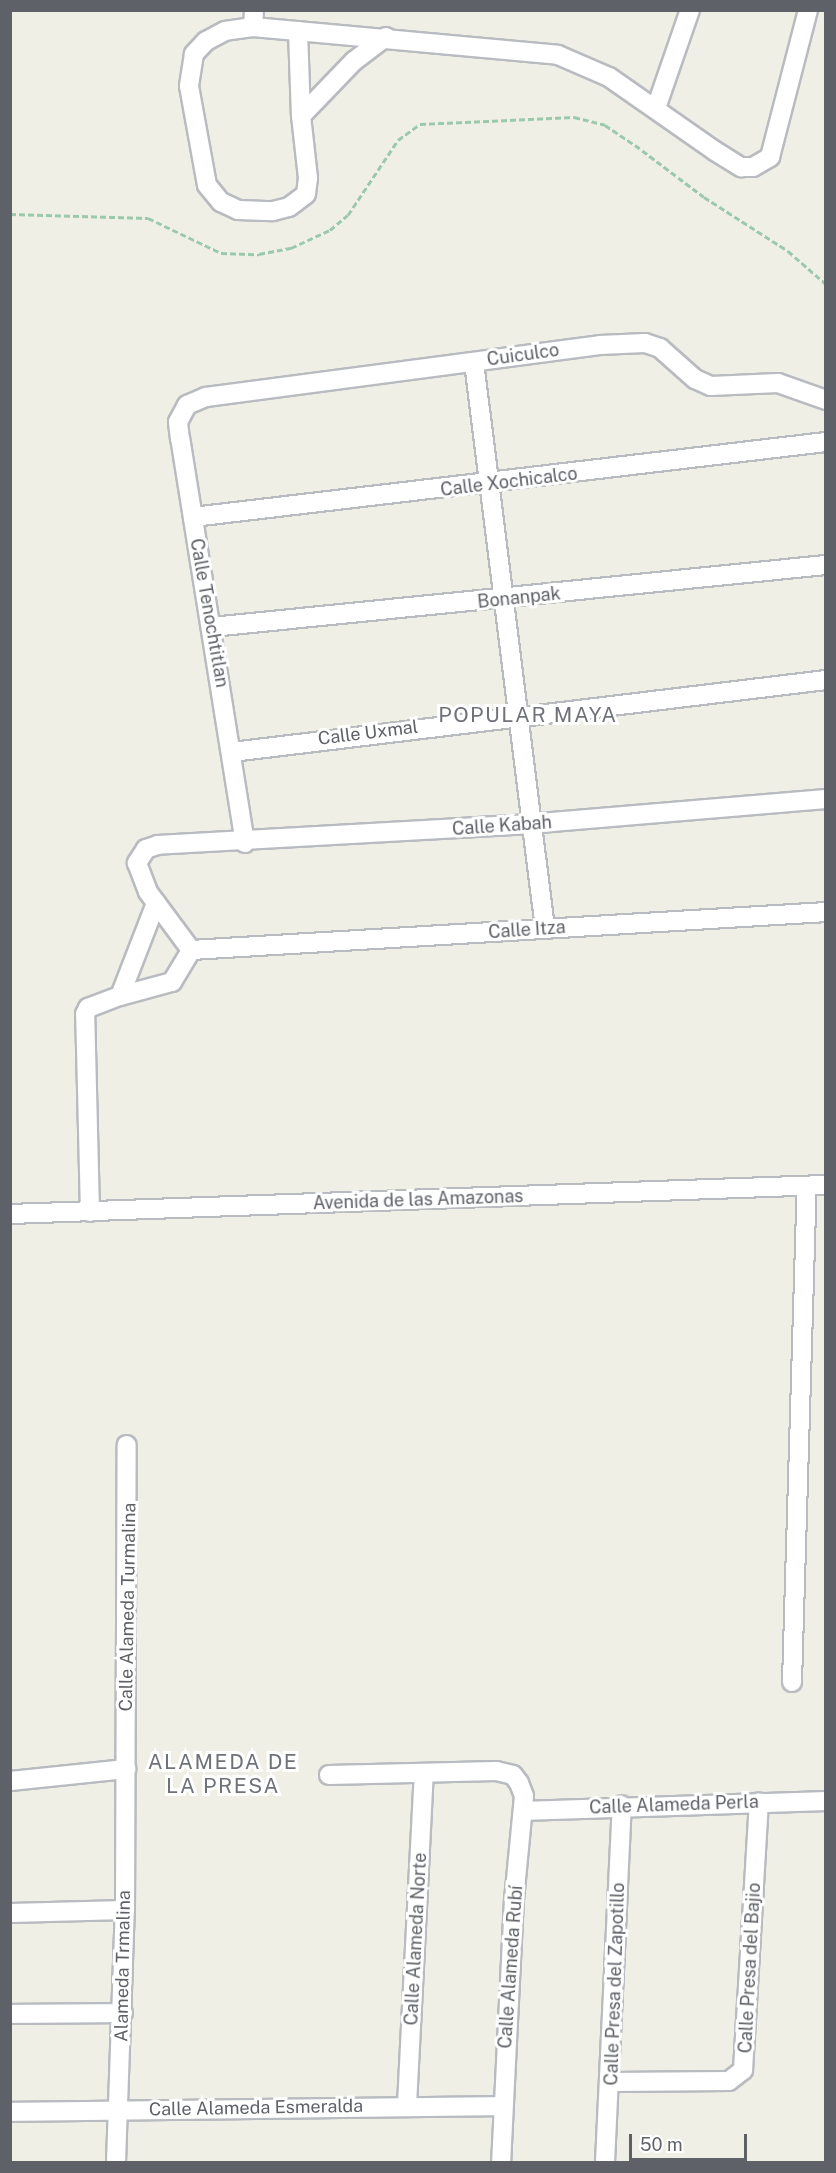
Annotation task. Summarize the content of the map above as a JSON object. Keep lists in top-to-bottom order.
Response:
{
  "streets": {
    "street": [
      "Cuiculco",
      "Calle Xochicalco",
      "Bonanpak",
      "Calle Tenochtitlan",
      "Calle Uxmal",
      "Calle Kabah",
      "Calle Itza",
      "Avenida de las Amazonas",
      "Calle Alameda Turmalina",
      "Calle Alameda Perla",
      "Calle Alameda Norte",
      "Alameda Trmalina",
      "Calle Alameda Rubí",
      "Calle Presa del Bajio",
      "Calle Presa del Zapotillo",
      "Calle Alameda Esmeralda"
    ]
  },
  "crossings": [
    ["Cuiculco", "Calle Tenochtitlan"],
    ["Calle Xochicalco", "Calle Tenochtitlan"],
    ["Bonanpak", "Calle Tenochtitlan"],
    ["Calle Tenochtitlan", "Calle Uxmal"],
    ["Calle Tenochtitlan", "Calle Kabah"],
    ["Calle Alameda Turmalina", "Alameda Trmalina"],
    ["Calle Alameda Perla", "Calle Alameda Rubí"],
    ["Calle Alameda Perla", "Calle Presa del Bajio"],
    ["Calle Alameda Perla", "Calle Presa del Zapotillo"],
    ["Calle Alameda Norte", "Calle Alameda Rubí"],
    ["Calle Alameda Norte", "Calle Alameda Esmeralda"],
    ["Alameda Trmalina", "Calle Alameda Esmeralda"],
    ["Calle Alameda Rubí", "Calle Alameda Esmeralda"],
    ["Calle Presa del Bajio", "Calle Presa del Zapotillo"]
  ],
  "districts": ["POPULAR MAYA", "ALAMEDA DE LA PRESA"],
  "scale_bar": "50 m"
}
